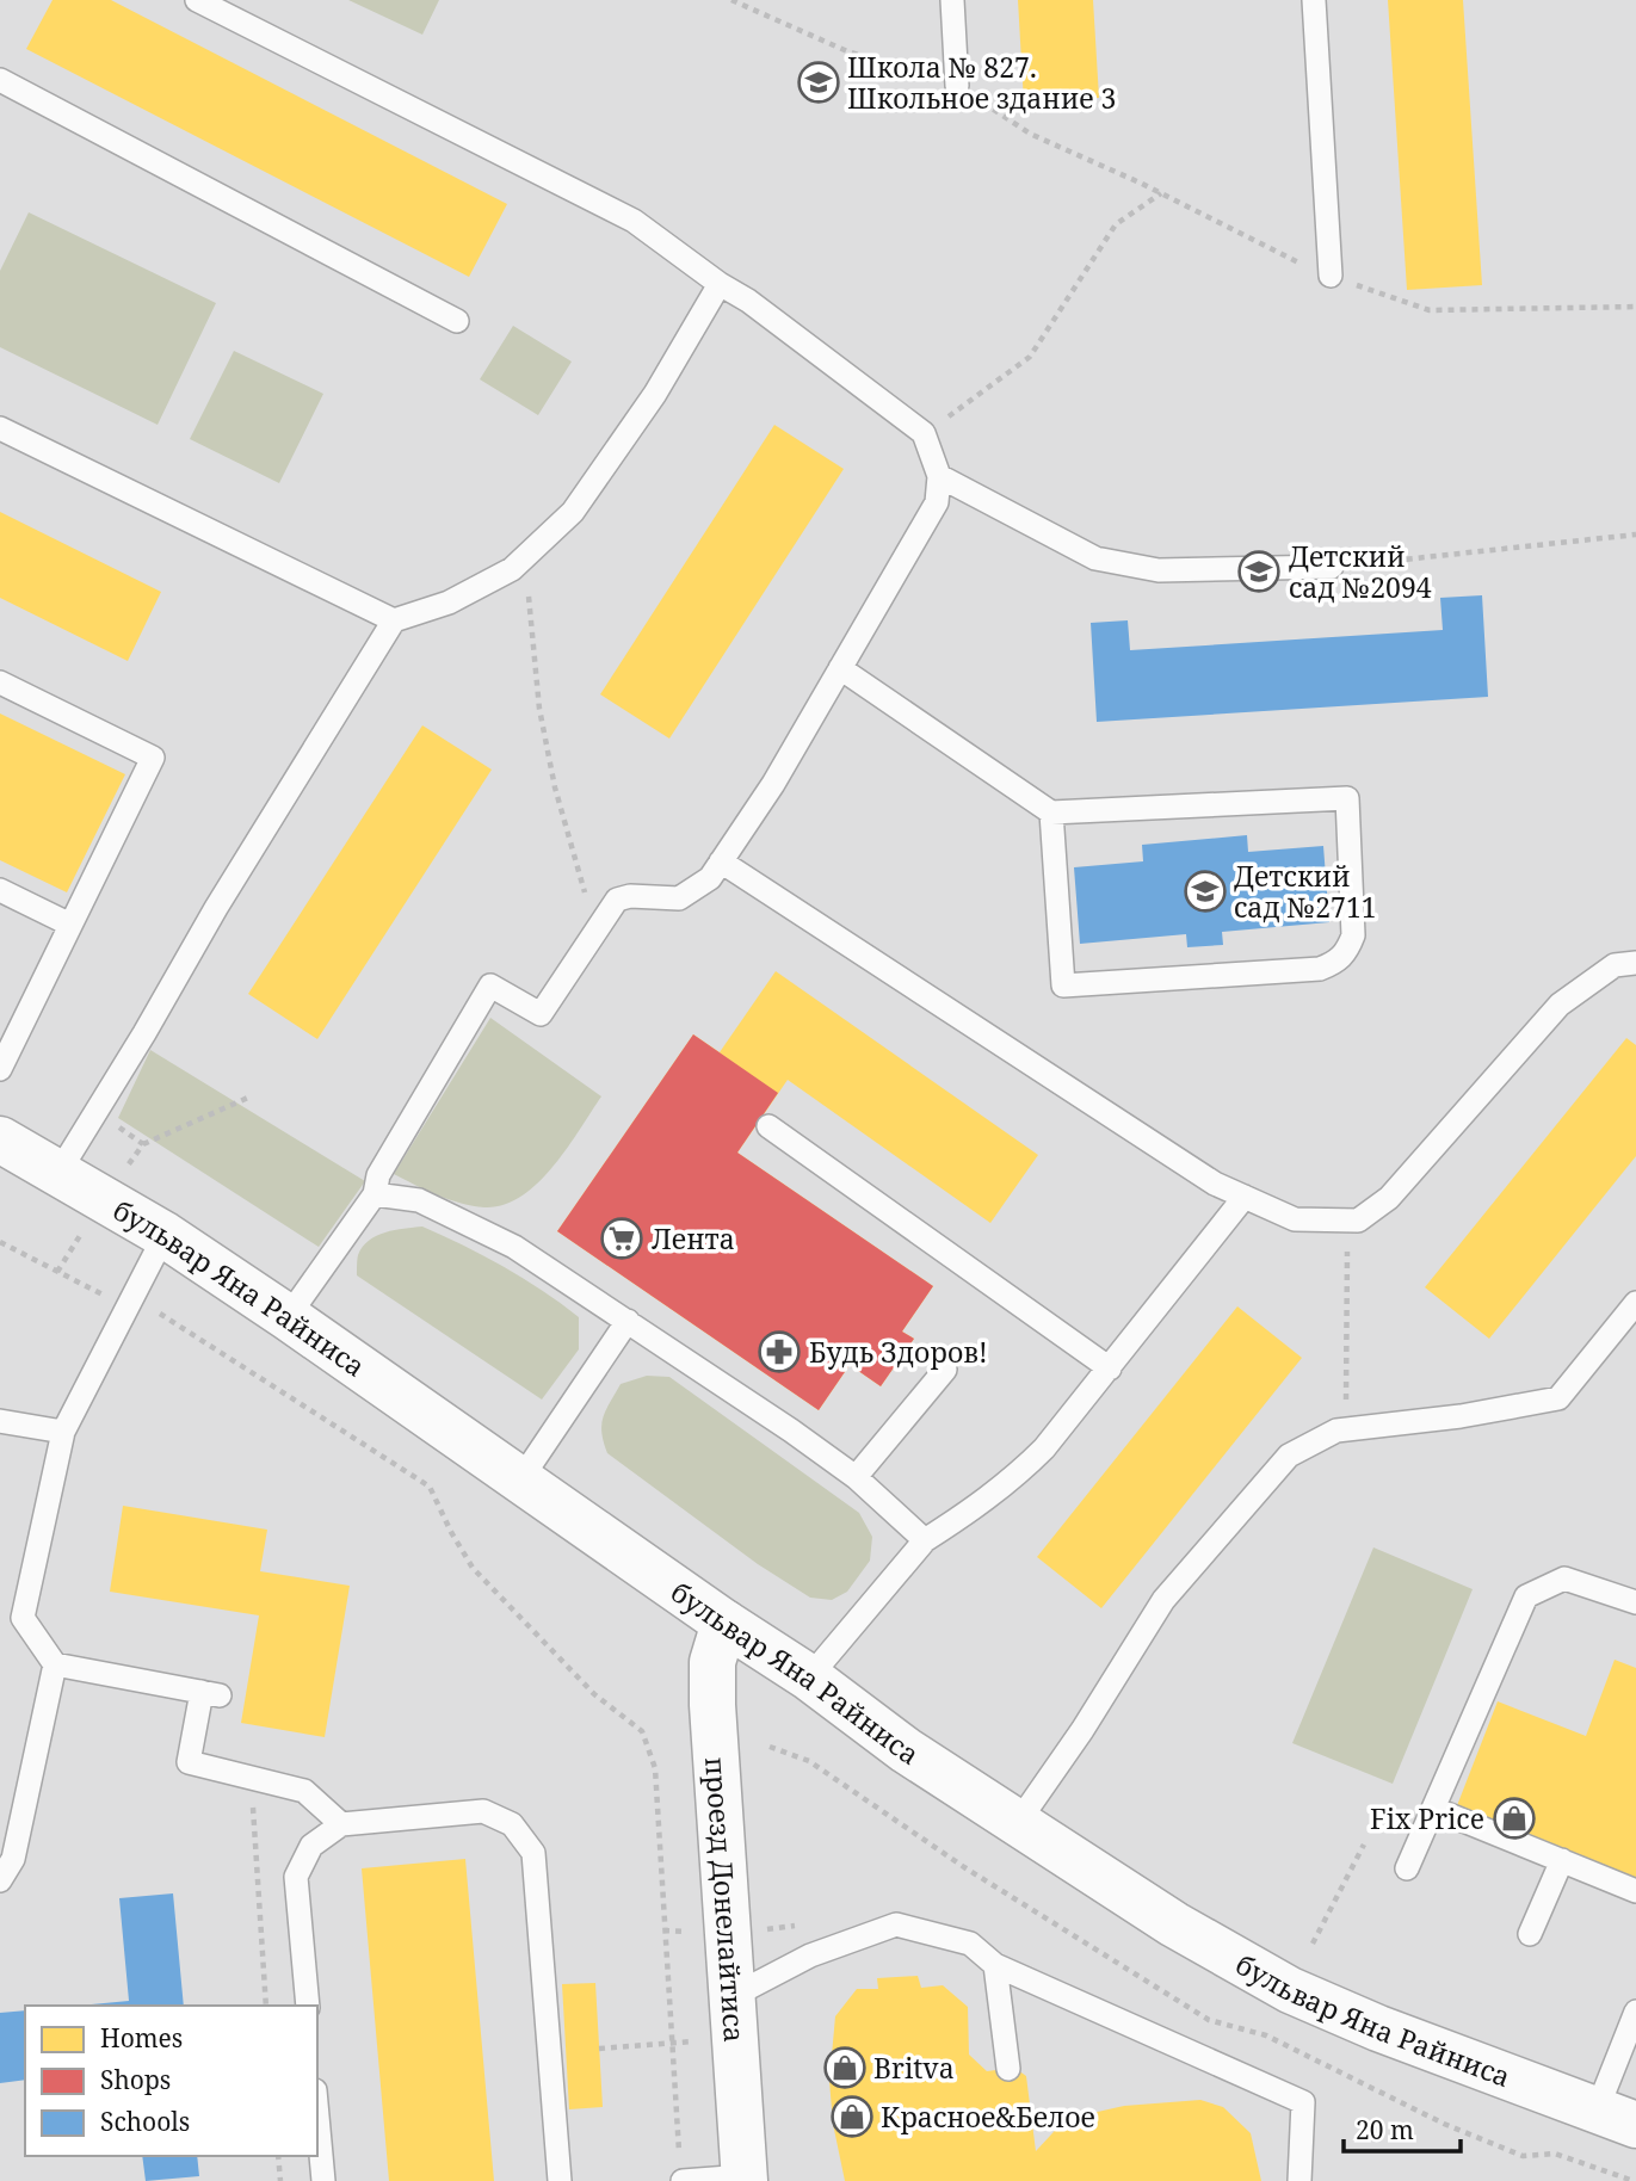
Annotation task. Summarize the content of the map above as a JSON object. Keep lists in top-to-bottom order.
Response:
{
  "streets": {
    "main road": ["бульвар Яна Райниса", "проезд Донелайтиса"]
  },
  "crossings": [
    ["бульвар Яна Райниса", "проезд Донелайтиса"]
  ],
  "places": {
    "school or university": ["Школа № 827. Школьное здание 3", "Детский сад №2094", "Детский сад №2711"],
    "supermarket": ["Лента"],
    "pharmacy": ["Будь Здоров!"],
    "shop": ["Fix Price", "Britva", "Красное&Белое"]
  },
  "legend": ["Homes", "Shops", "Schools"],
  "scale_bar": "20 m"
}
